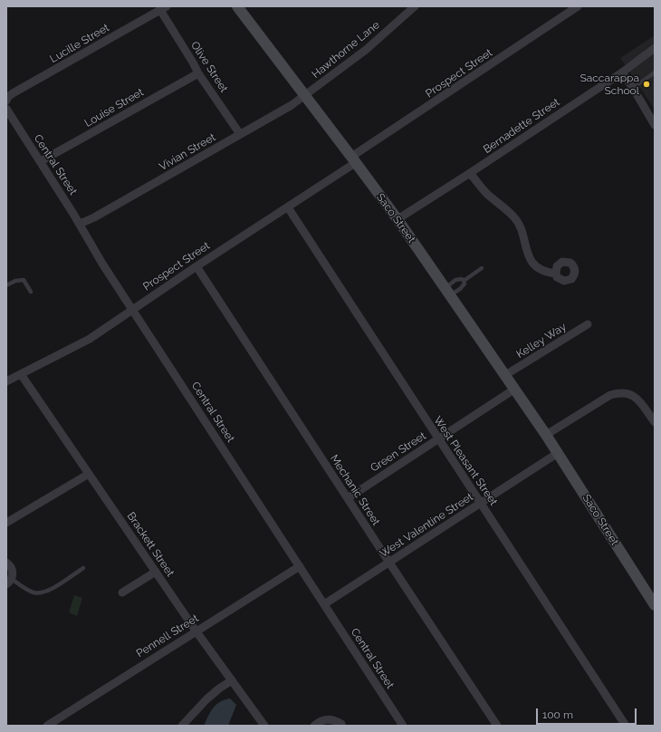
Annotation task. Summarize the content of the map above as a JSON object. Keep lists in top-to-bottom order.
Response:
{
  "streets": {
    "main road": ["Saco Street"],
    "street": [
      "Lucille Street",
      "Hawthorne Lane",
      "Olive Street",
      "Prospect Street",
      "Louise Street",
      "Bernadette Street",
      "Vivian Street",
      "Central Street",
      "Kelley Way",
      "Green Street",
      "West Pleasant Street",
      "Mechanic Street",
      "West Valentine Street",
      "Brackett Street",
      "Pennell Street"
    ]
  },
  "crossings": [
    ["Lucille Street", "Olive Street"],
    ["Hawthorne Lane", "Vivian Street"],
    ["Hawthorne Lane", "Saco Street"],
    ["Olive Street", "Louise Street"],
    ["Olive Street", "Vivian Street"],
    ["Prospect Street", "Central Street"],
    ["Prospect Street", "Saco Street"],
    ["Prospect Street", "West Pleasant Street"],
    ["Prospect Street", "Mechanic Street"],
    ["Prospect Street", "Brackett Street"],
    ["Louise Street", "Central Street"],
    ["Bernadette Street", "Saco Street"],
    ["Vivian Street", "Central Street"],
    ["Vivian Street", "Saco Street"],
    ["Central Street", "West Valentine Street"],
    ["Central Street", "Pennell Street"],
    ["Saco Street", "Kelley Way"],
    ["Saco Street", "Green Street"],
    ["Saco Street", "West Valentine Street"],
    ["Green Street", "West Pleasant Street"],
    ["Green Street", "Mechanic Street"],
    ["West Pleasant Street", "West Valentine Street"],
    ["Mechanic Street", "West Valentine Street"],
    ["Brackett Street", "Pennell Street"]
  ],
  "places": ["Saccarappa School"],
  "scale_bar": "100 m"
}
